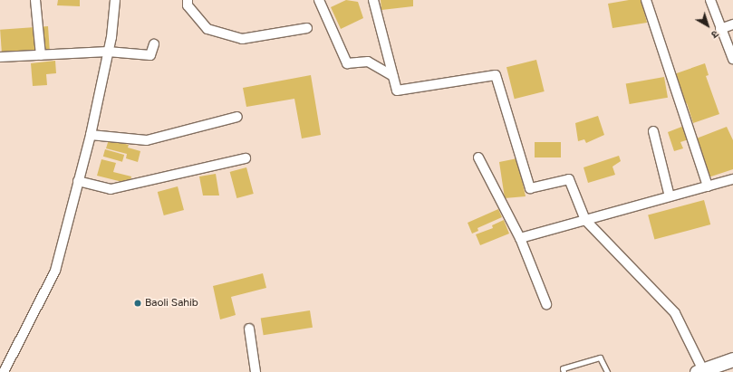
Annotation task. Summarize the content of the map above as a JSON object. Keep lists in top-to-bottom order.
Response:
{
  "places": ["Baoli Sahib"],
  "north": "bottom right"
}
